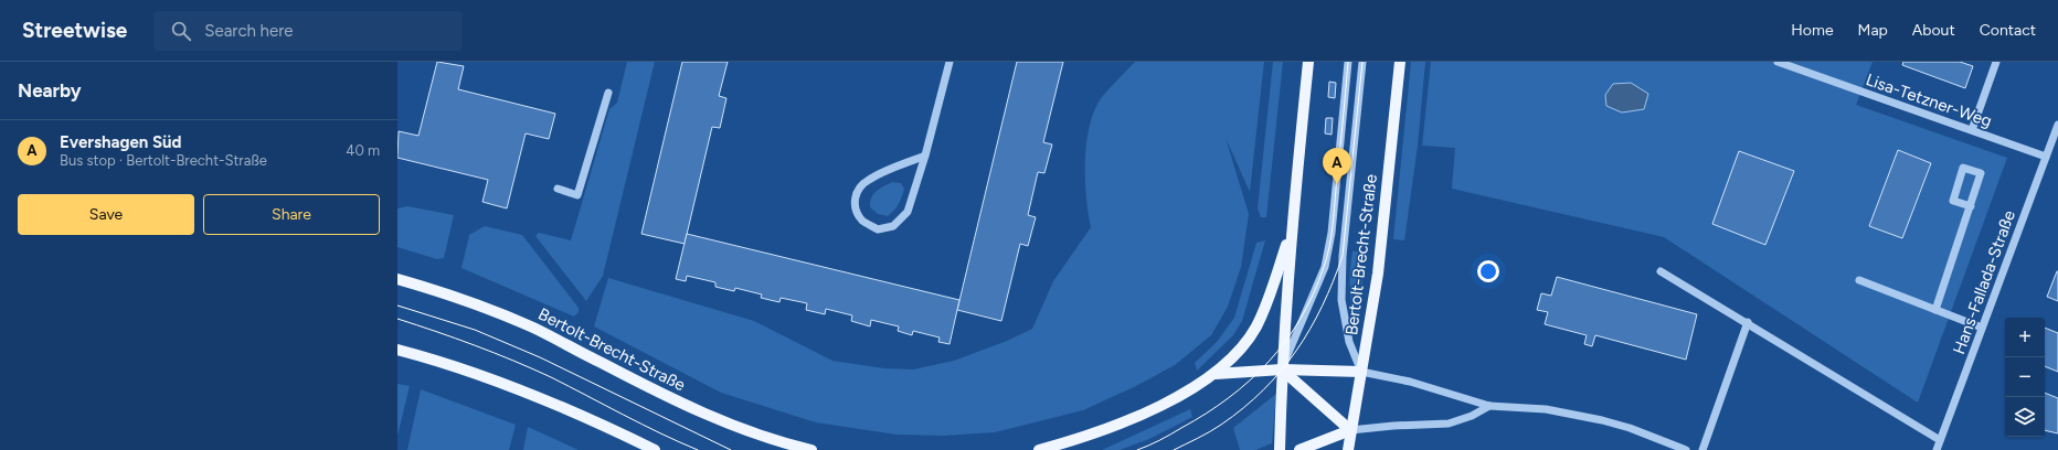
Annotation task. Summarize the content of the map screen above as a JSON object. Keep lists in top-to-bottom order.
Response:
{
  "streets": {
    "main road": ["Bertolt-Brecht-Straße"],
    "street": ["Lisa-Tetzner-Weg", "Hans-Fallada-Straße"]
  },
  "crossings": [
    ["Lisa-Tetzner-Weg", "Hans-Fallada-Straße"]
  ],
  "page": {
    "header": "Streetwise",
    "search": "Search here",
    "nav": [
      "Home",
      "Map",
      "About",
      "Contact"
    ],
    "heading": "Nearby",
    "list": [
      {
        "mark": "A",
        "name": "Evershagen Süd",
        "note": "Bus stop · Bertolt-Brecht-Straße",
        "value": "40 m"
      }
    ],
    "pins": "A",
    "buttons": ["Save", "Share"],
    "map_buttons": ["+", "−"]
  }
}
